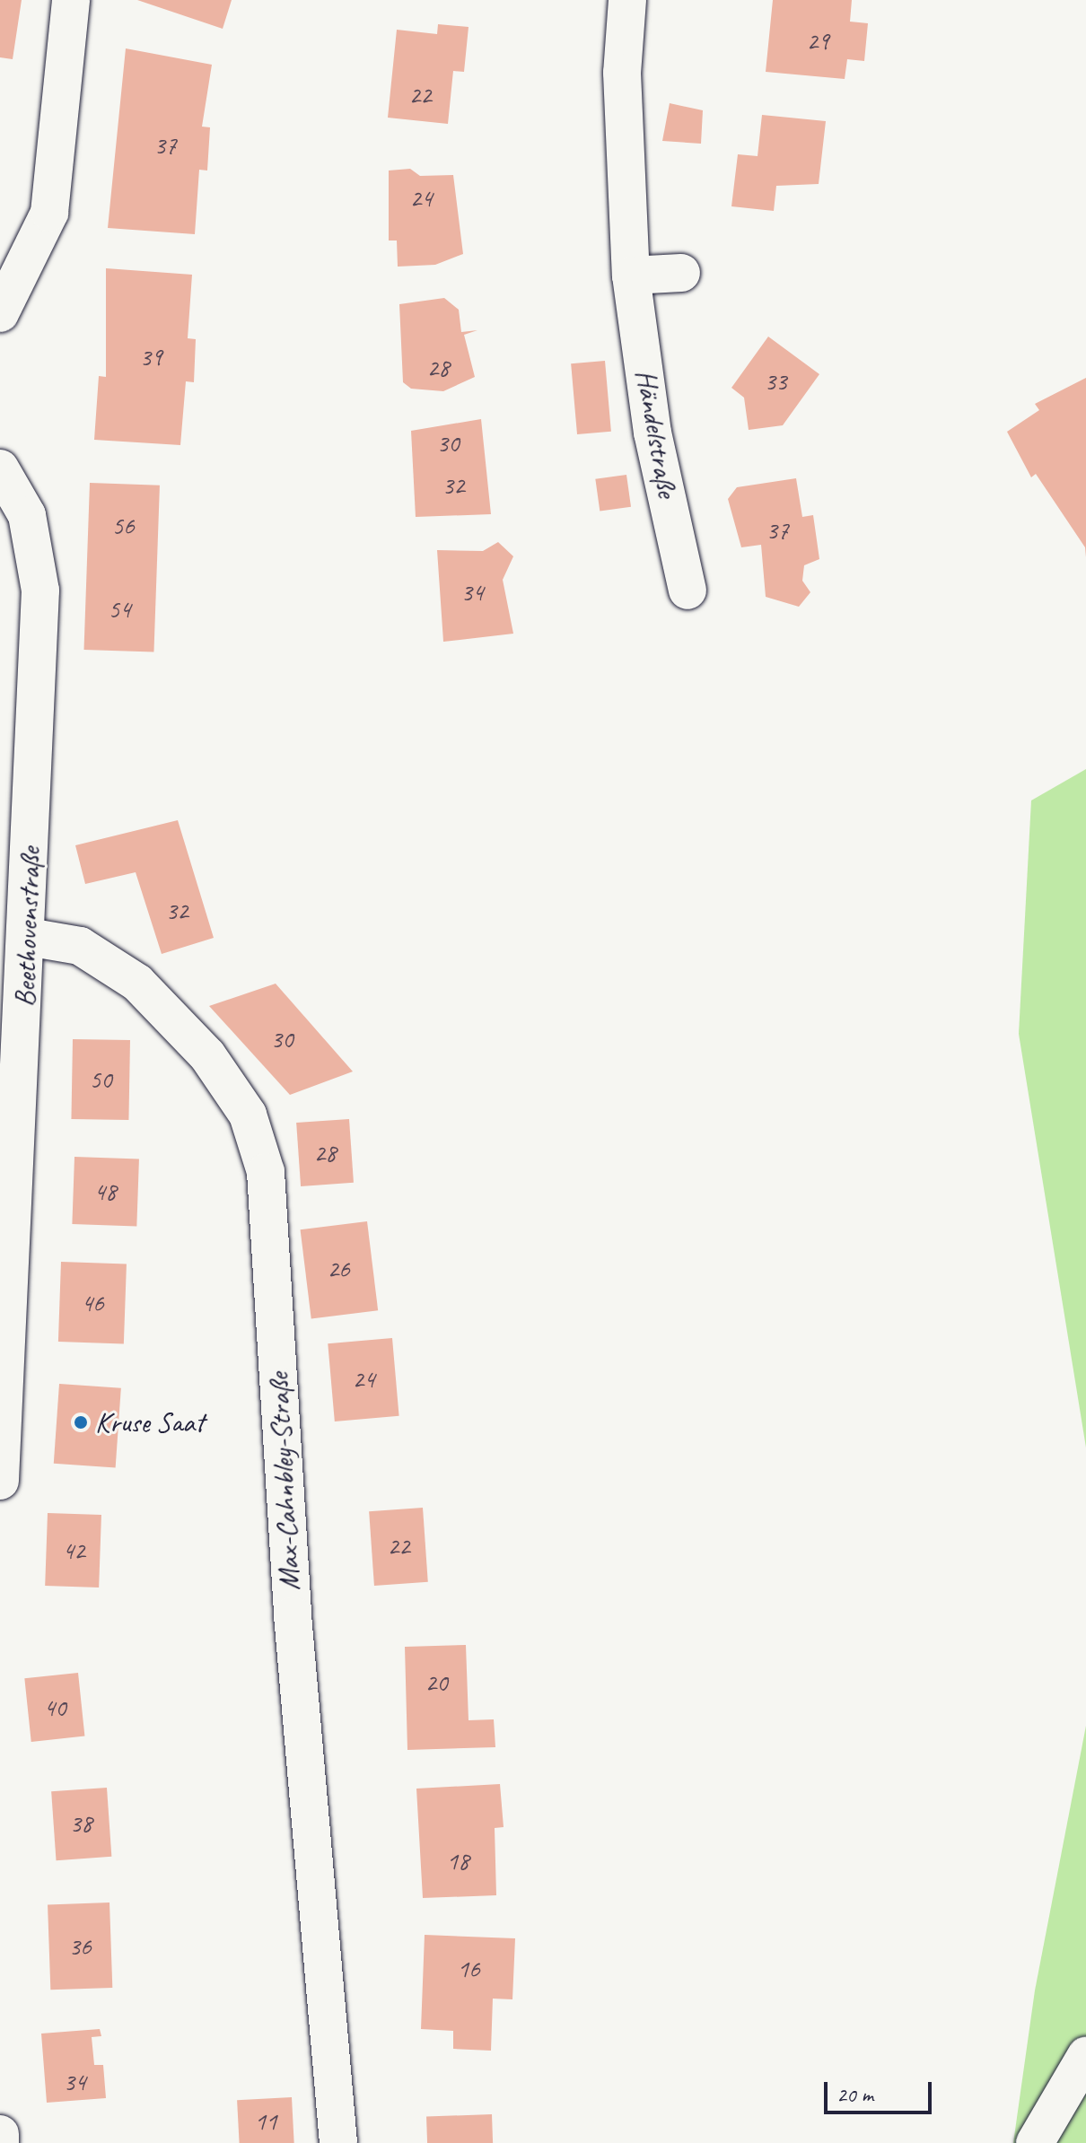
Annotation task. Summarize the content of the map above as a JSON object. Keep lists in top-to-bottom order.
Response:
{
  "streets": {
    "street": ["Händelstraße", "Beethovenstraße", "Max-Cahnbley-Straße"]
  },
  "crossings": [
    ["Beethovenstraße", "Max-Cahnbley-Straße"]
  ],
  "places": ["Kruse Saat"],
  "house_numbers": [
    "29",
    "22",
    "37",
    "24",
    "39",
    "28",
    "33",
    "30",
    "32",
    "56",
    "37",
    "34",
    "54",
    "32",
    "30",
    "50",
    "28",
    "48",
    "26",
    "46",
    "24",
    "22",
    "42",
    "20",
    "40",
    "38",
    "18",
    "36",
    "16",
    "34",
    "11"
  ],
  "scale_bar": "20 m"
}
